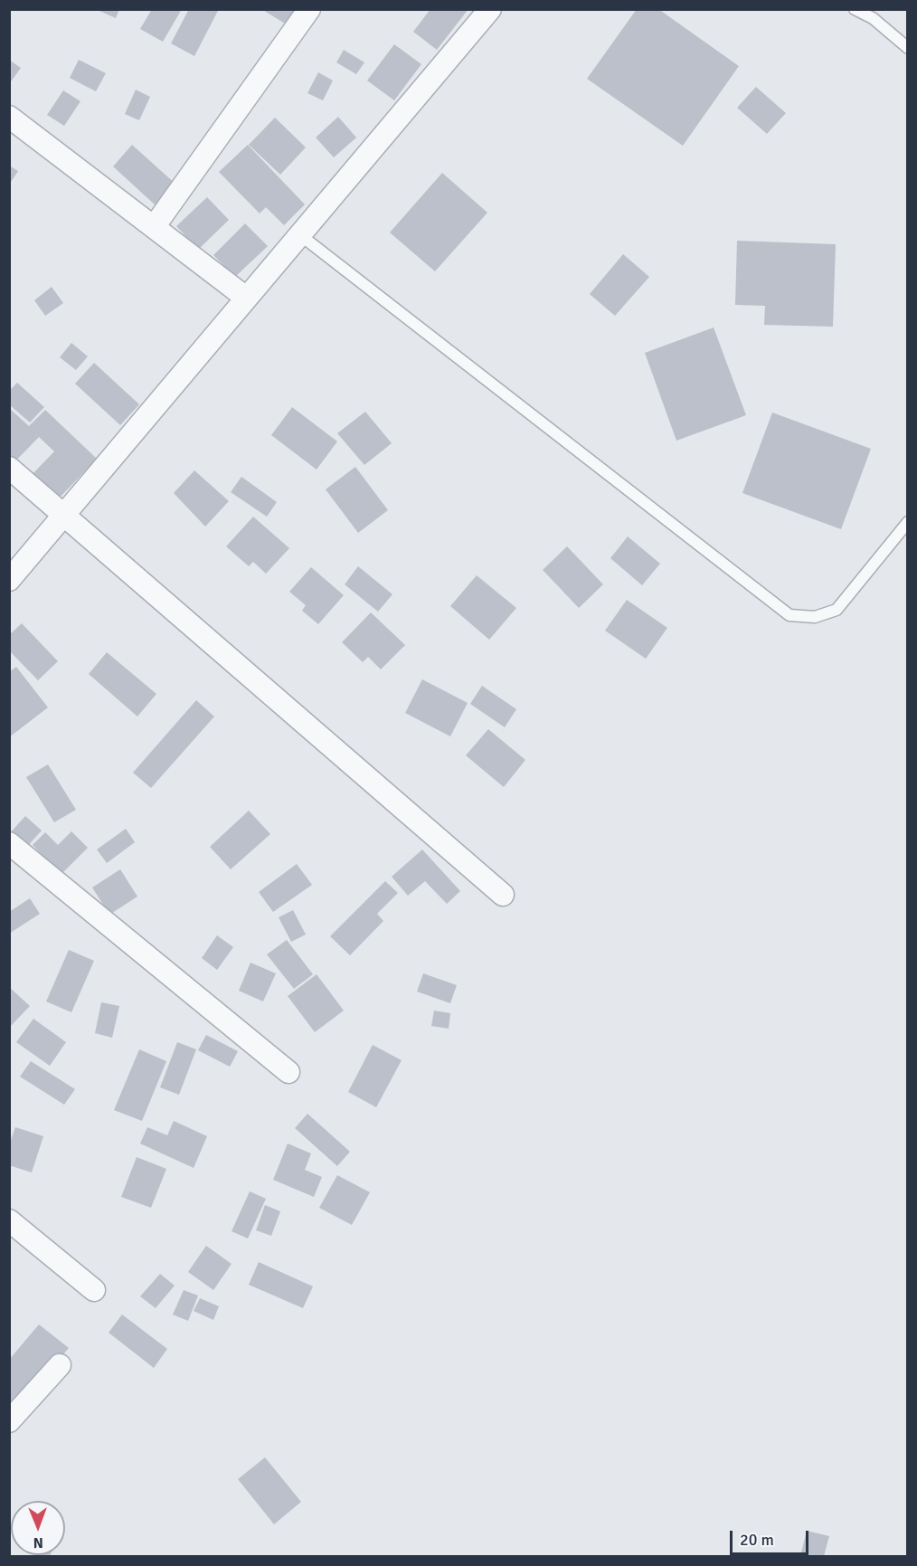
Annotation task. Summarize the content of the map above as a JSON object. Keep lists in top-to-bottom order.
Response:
{
  "scale_bar": "20 m",
  "north": "bottom"
}
